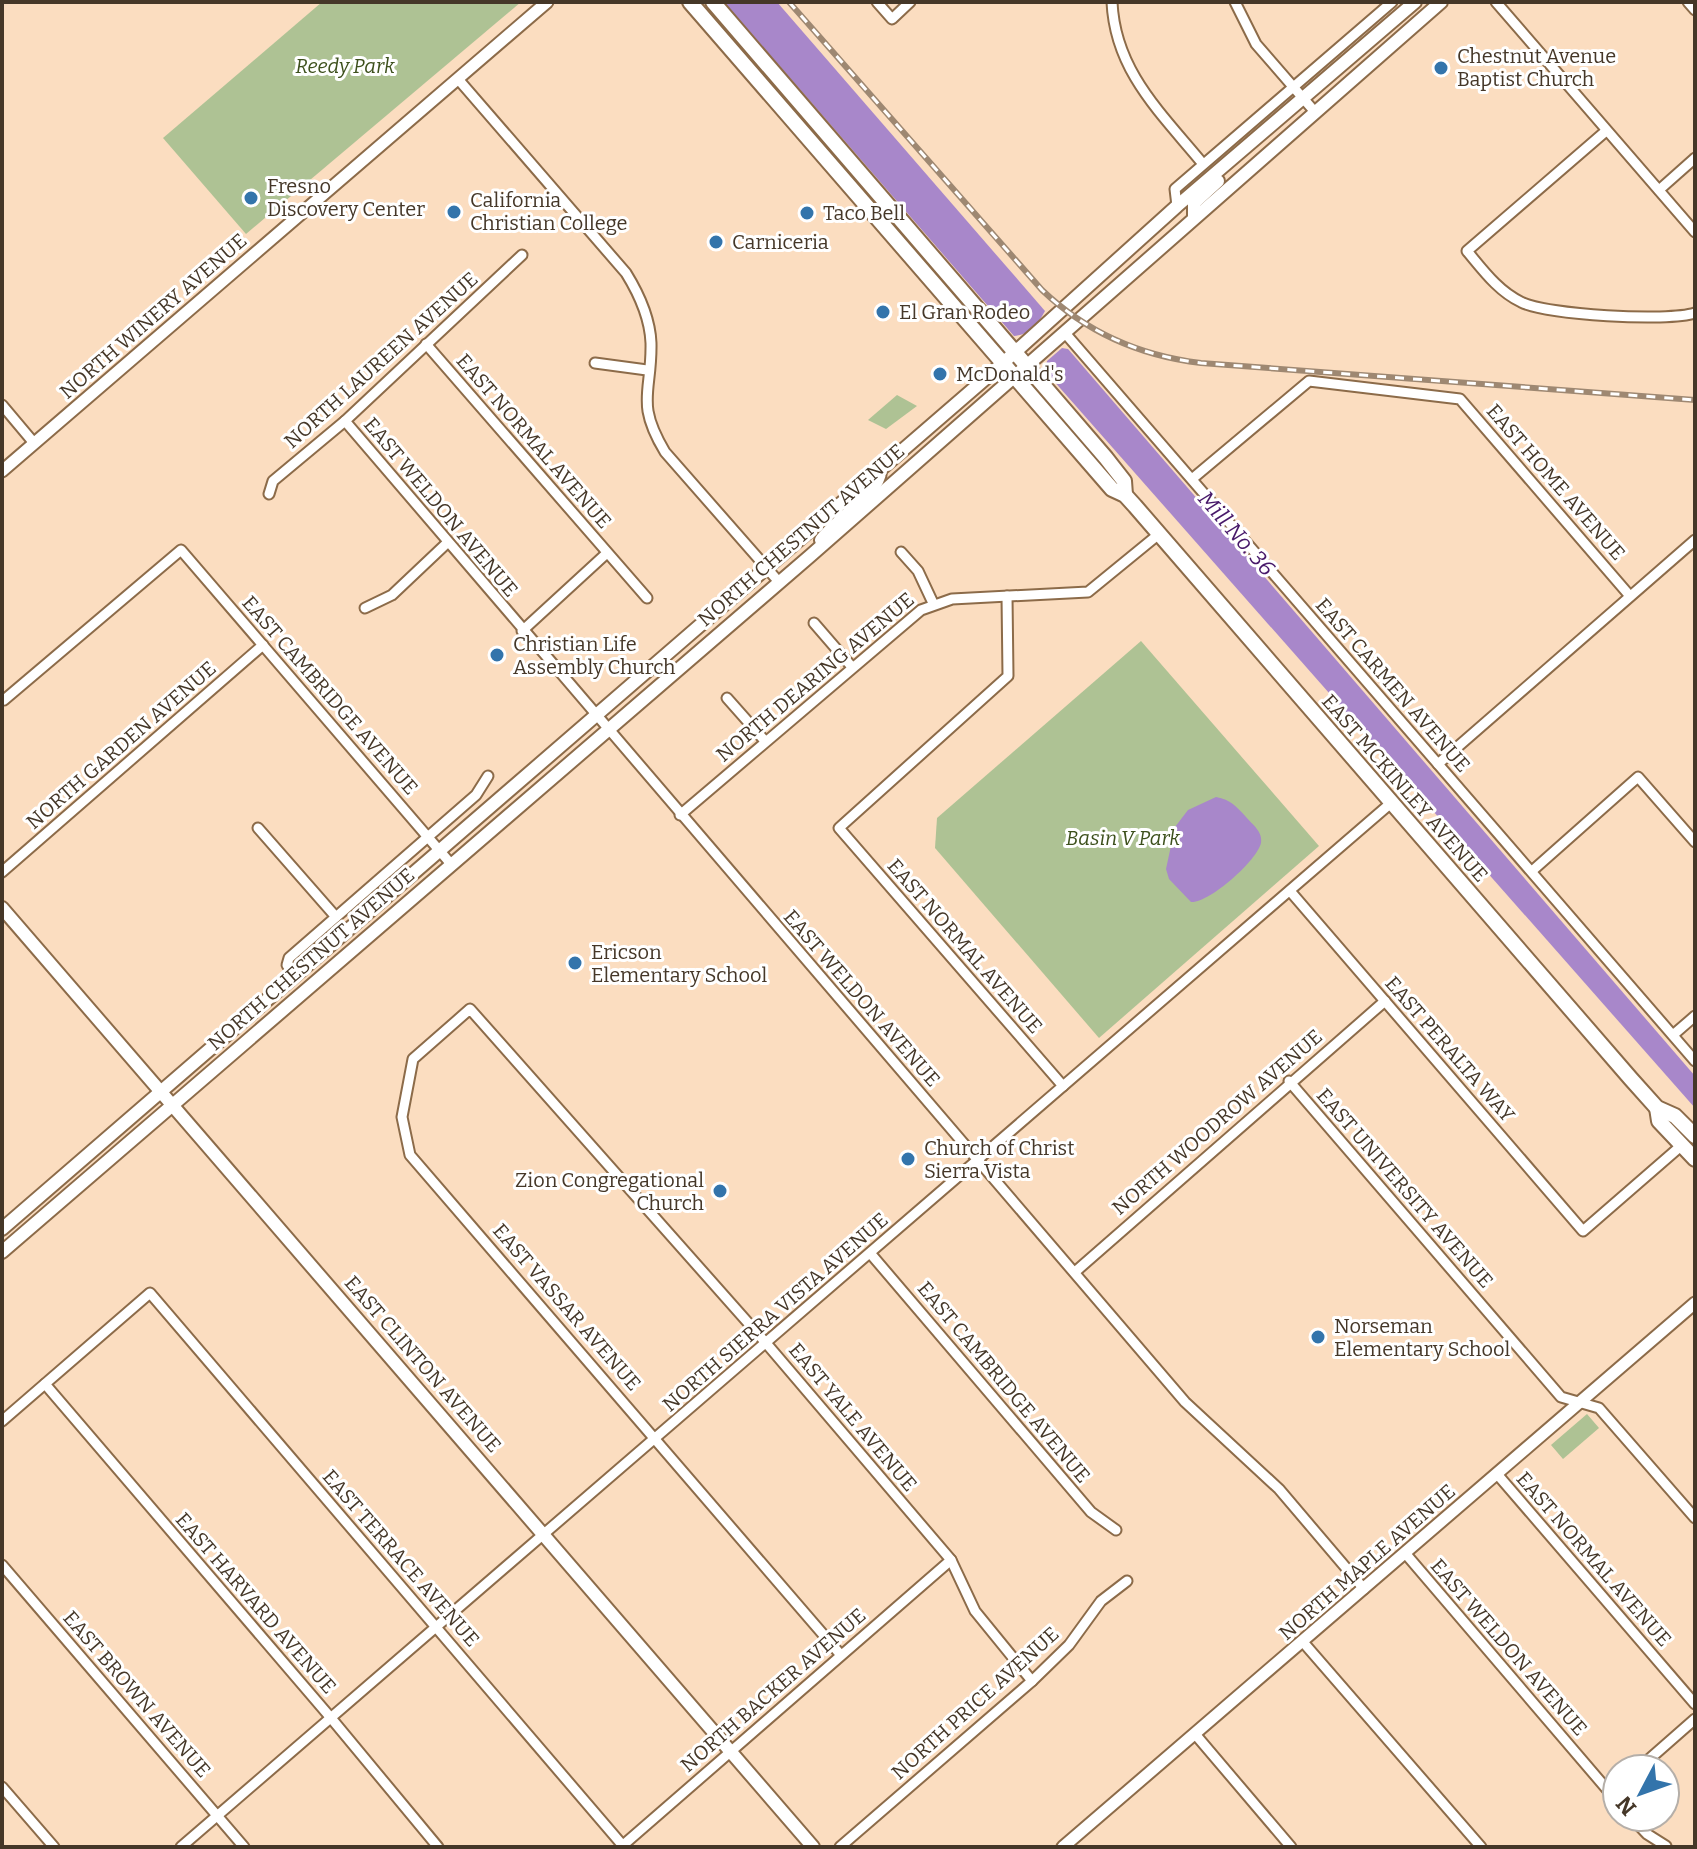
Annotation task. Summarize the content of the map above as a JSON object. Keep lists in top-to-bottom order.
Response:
{
  "streets": {
    "main road": ["NORTH CHESTNUT AVENUE", "EAST MCKINLEY AVENUE", "EAST CLINTON AVENUE"],
    "street": [
      "NORTH WINERY AVENUE",
      "NORTH LAUREEN AVENUE",
      "EAST NORMAL AVENUE",
      "EAST HOME AVENUE",
      "EAST WELDON AVENUE",
      "NORTH DEARING AVENUE",
      "EAST CARMEN AVENUE",
      "EAST CAMBRIDGE AVENUE",
      "NORTH GARDEN AVENUE",
      "EAST PERALTA WAY",
      "NORTH WOODROW AVENUE",
      "EAST UNIVERSITY AVENUE",
      "EAST VASSAR AVENUE",
      "NORTH SIERRA VISTA AVENUE",
      "EAST YALE AVENUE",
      "EAST TERRACE AVENUE",
      "NORTH MAPLE AVENUE",
      "EAST HARVARD AVENUE",
      "NORTH BACKER AVENUE",
      "EAST BROWN AVENUE",
      "NORTH PRICE AVENUE"
    ]
  },
  "crossings": [
    ["NORTH LAUREEN AVENUE", "EAST NORMAL AVENUE"],
    ["NORTH LAUREEN AVENUE", "EAST WELDON AVENUE"],
    ["EAST NORMAL AVENUE", "NORTH DEARING AVENUE"],
    ["EAST NORMAL AVENUE", "NORTH SIERRA VISTA AVENUE"],
    ["EAST NORMAL AVENUE", "NORTH MAPLE AVENUE"],
    ["EAST HOME AVENUE", "EAST CARMEN AVENUE"],
    ["EAST WELDON AVENUE", "NORTH CHESTNUT AVENUE"],
    ["EAST WELDON AVENUE", "NORTH DEARING AVENUE"],
    ["EAST WELDON AVENUE", "NORTH WOODROW AVENUE"],
    ["EAST WELDON AVENUE", "NORTH SIERRA VISTA AVENUE"],
    ["EAST WELDON AVENUE", "NORTH MAPLE AVENUE"],
    ["NORTH CHESTNUT AVENUE", "EAST CARMEN AVENUE"],
    ["NORTH CHESTNUT AVENUE", "EAST CAMBRIDGE AVENUE"],
    ["NORTH CHESTNUT AVENUE", "EAST MCKINLEY AVENUE"],
    ["NORTH CHESTNUT AVENUE", "EAST CLINTON AVENUE"],
    ["NORTH DEARING AVENUE", "EAST MCKINLEY AVENUE"],
    ["EAST CAMBRIDGE AVENUE", "NORTH GARDEN AVENUE"],
    ["EAST CAMBRIDGE AVENUE", "NORTH SIERRA VISTA AVENUE"],
    ["EAST MCKINLEY AVENUE", "EAST PERALTA WAY"],
    ["EAST MCKINLEY AVENUE", "NORTH SIERRA VISTA AVENUE"],
    ["EAST PERALTA WAY", "NORTH WOODROW AVENUE"],
    ["EAST PERALTA WAY", "NORTH SIERRA VISTA AVENUE"],
    ["NORTH WOODROW AVENUE", "EAST UNIVERSITY AVENUE"],
    ["EAST UNIVERSITY AVENUE", "NORTH MAPLE AVENUE"],
    ["EAST VASSAR AVENUE", "NORTH SIERRA VISTA AVENUE"],
    ["EAST VASSAR AVENUE", "EAST YALE AVENUE"],
    ["EAST VASSAR AVENUE", "NORTH BACKER AVENUE"],
    ["NORTH SIERRA VISTA AVENUE", "EAST CLINTON AVENUE"],
    ["NORTH SIERRA VISTA AVENUE", "EAST YALE AVENUE"],
    ["NORTH SIERRA VISTA AVENUE", "EAST TERRACE AVENUE"],
    ["NORTH SIERRA VISTA AVENUE", "EAST HARVARD AVENUE"],
    ["NORTH SIERRA VISTA AVENUE", "EAST BROWN AVENUE"],
    ["EAST CLINTON AVENUE", "NORTH BACKER AVENUE"],
    ["EAST YALE AVENUE", "NORTH BACKER AVENUE"],
    ["EAST YALE AVENUE", "NORTH PRICE AVENUE"],
    ["EAST TERRACE AVENUE", "EAST HARVARD AVENUE"],
    ["EAST TERRACE AVENUE", "NORTH BACKER AVENUE"]
  ],
  "water": ["Mill No. 36"],
  "parks": ["Reedy Park", "Basin V Park"],
  "places": [
    "Chestnut Avenue Baptist Church",
    "Fresno Discovery Center",
    "California Christian College",
    "Taco Bell",
    "Carniceria",
    "El Gran Rodeo",
    "McDonald's",
    "Christian Life Assembly Church",
    "Ericson Elementary School",
    "Church of Christ Sierra Vista",
    "Zion Congregational Church",
    "Norseman Elementary School"
  ],
  "north": "bottom left"
}
